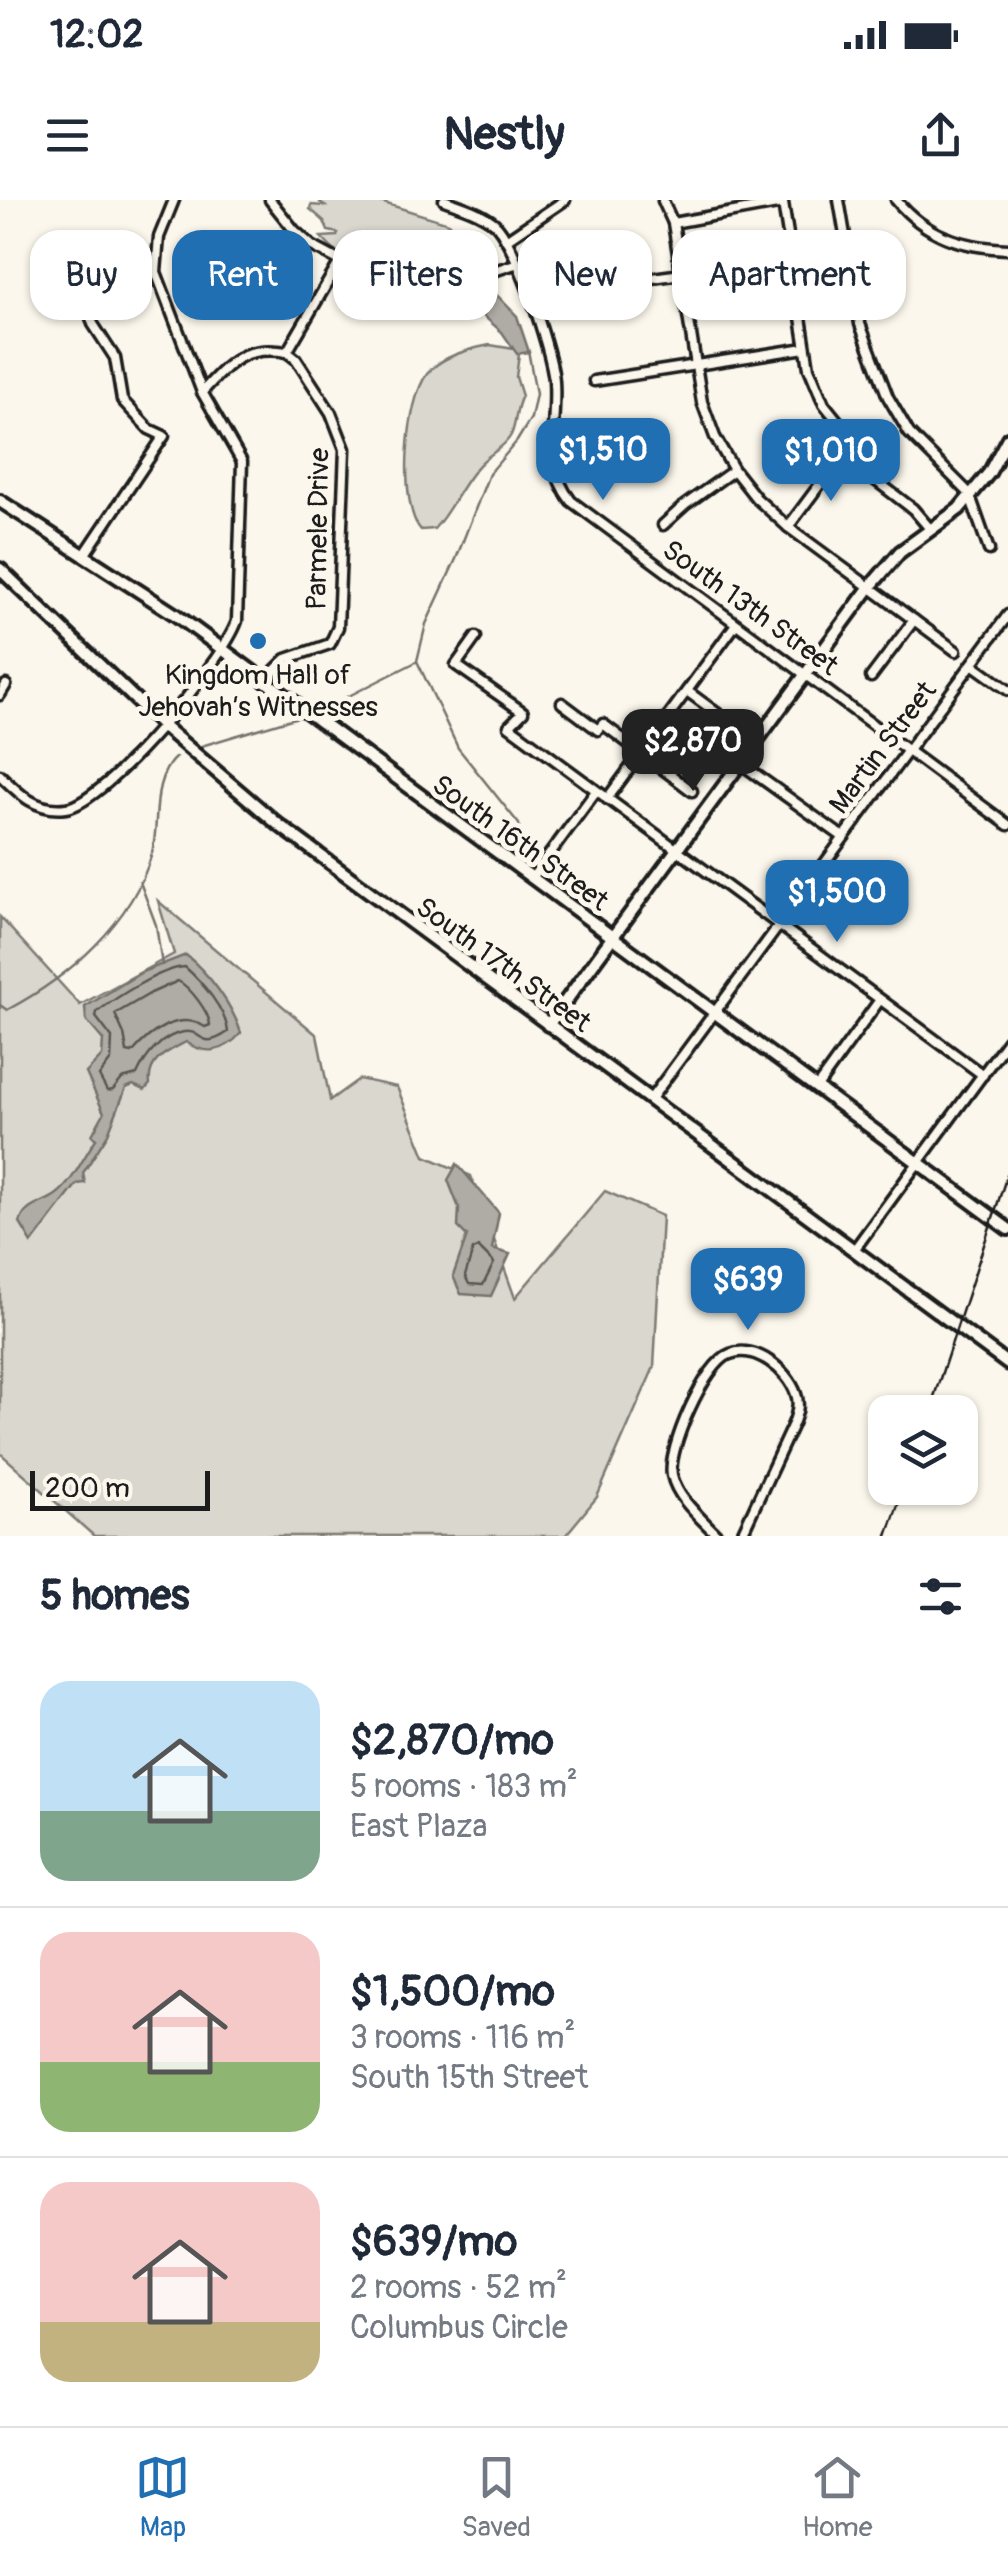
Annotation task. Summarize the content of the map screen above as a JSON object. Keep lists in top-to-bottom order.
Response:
{
  "streets": {
    "main road": ["South 16th Street", "South 17th Street"],
    "street": ["Parmele Drive", "South 13th Street", "Martin Street"]
  },
  "crossings": [
    ["Parmele Drive", "South 16th Street"],
    ["South 13th Street", "Martin Street"],
    ["Martin Street", "South 16th Street"],
    ["Martin Street", "South 17th Street"]
  ],
  "places": ["Kingdom Hall of Jehovah’s Witnesses"],
  "scale_bar": "200 m",
  "page": {
    "status": "12:02",
    "header": "Nestly",
    "chip": [
      "Buy",
      "Rent",
      "Filters",
      "New",
      "Apartment"
    ],
    "price": [
      "$1,510",
      "$1,010",
      "$2,870",
      "$1,500",
      "$639"
    ],
    "scale": "200 m",
    "heading": "5 homes",
    "list": [
      {
        "name": "$2,870/mo",
        "note": "5 rooms · 183 m² · East Plaza"
      },
      {
        "name": "$1,500/mo",
        "note": "3 rooms · 116 m² · South 15th Street"
      },
      {
        "name": "$639/mo",
        "note": "2 rooms · 52 m² · Columbus Circle"
      }
    ],
    "tabs": ["Map", "Saved", "Home"]
  }
}
